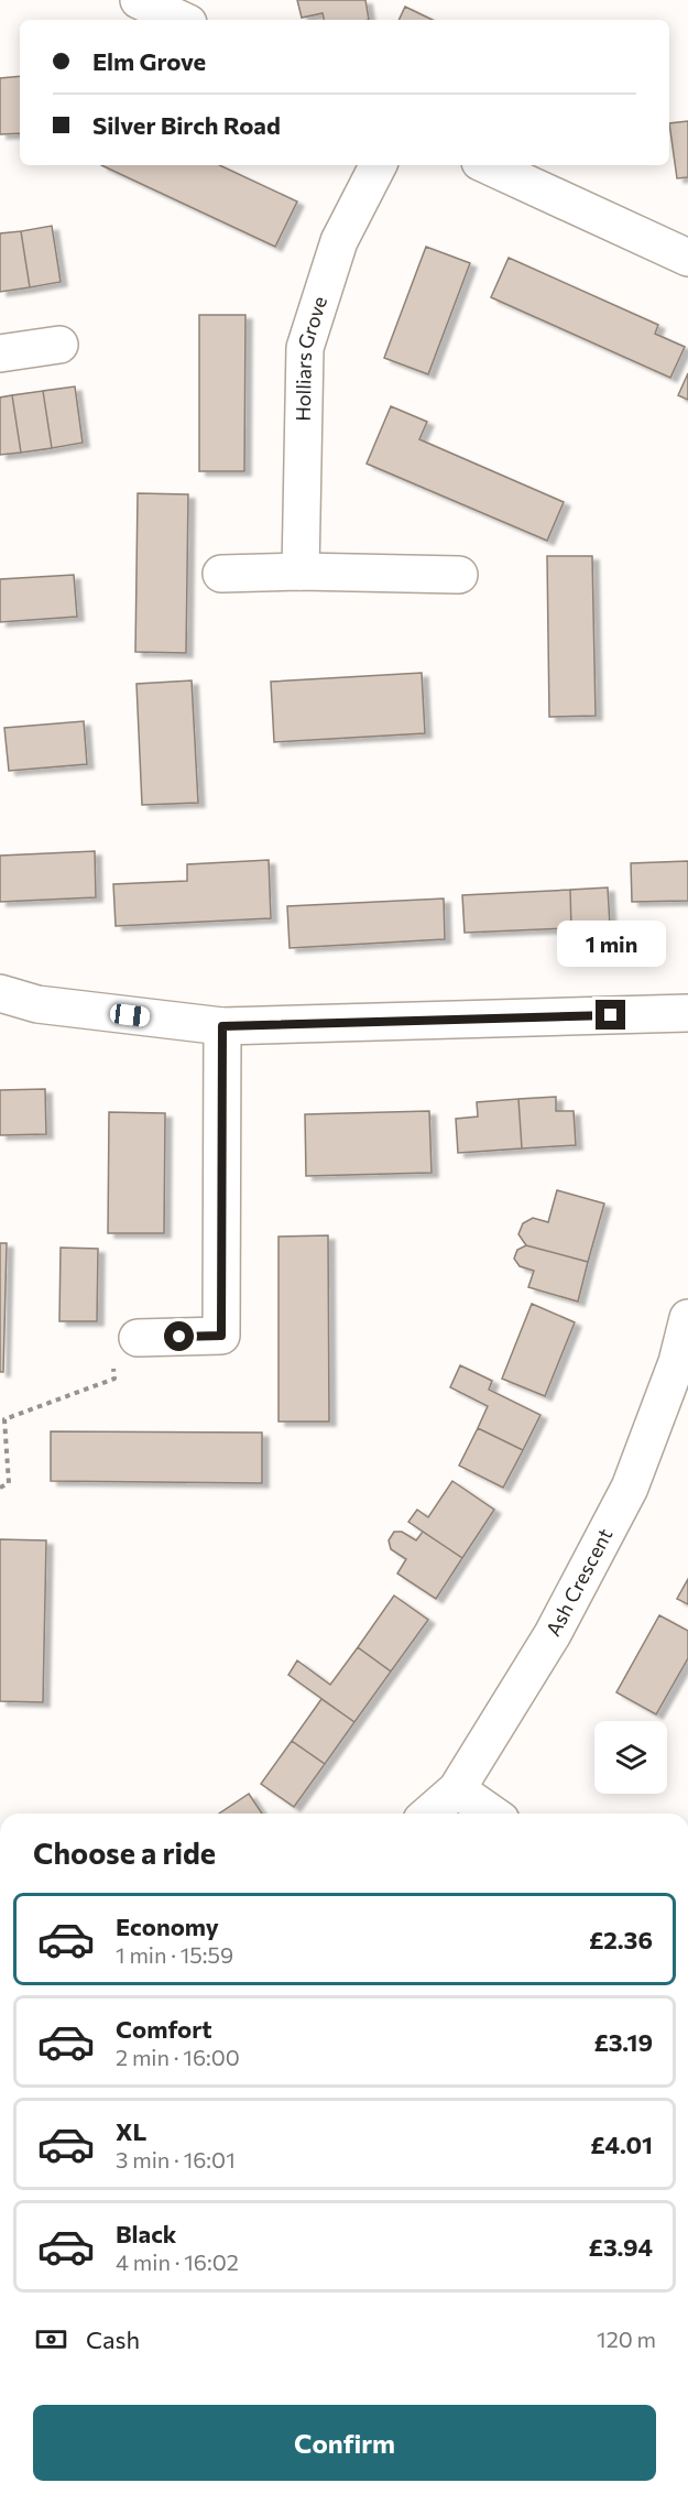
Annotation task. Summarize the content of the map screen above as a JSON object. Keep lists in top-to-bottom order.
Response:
{
  "streets": {
    "street": ["Holliars Grove", "Ash Crescent"]
  },
  "page": {
    "banner": ["Elm Grove", "Silver Birch Road"],
    "bubble": "1 min",
    "heading": "Choose a ride",
    "list": [
      {
        "name": "Economy",
        "note": "1 min · 15:59",
        "value": "£2.36"
      },
      {
        "name": "Comfort",
        "note": "2 min · 16:00",
        "value": "£3.19"
      },
      {
        "name": "XL",
        "note": "3 min · 16:01",
        "value": "£4.01"
      },
      {
        "name": "Black",
        "note": "4 min · 16:02",
        "value": "£3.94"
      }
    ],
    "pay": ["Cash", "120 m"],
    "buttons": "Confirm"
  }
}
